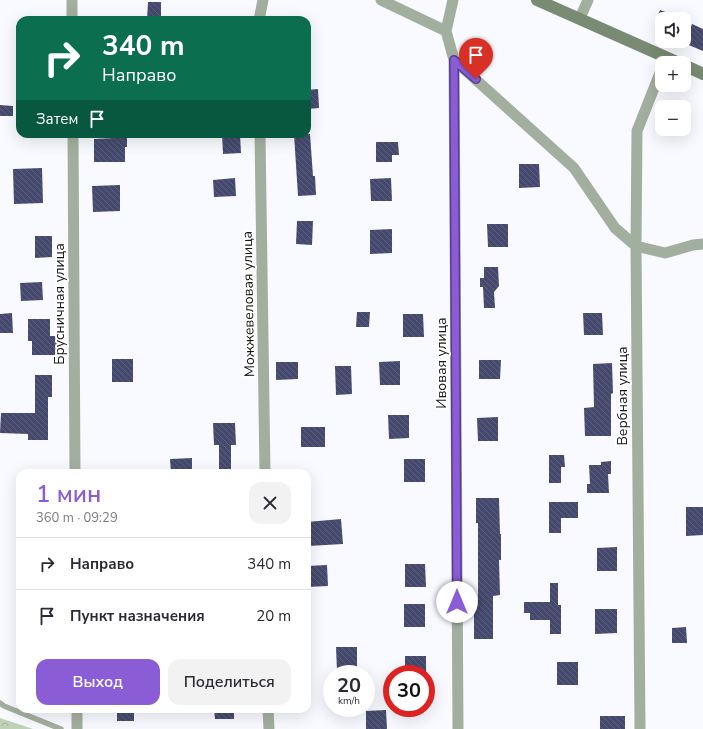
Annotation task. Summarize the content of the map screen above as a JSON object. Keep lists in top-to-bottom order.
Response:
{
  "streets": {
    "street": [
      "Брусничная улица",
      "Можжевеловая улица",
      "Ивовая улица",
      "Вербная улица"
    ]
  },
  "page": {
    "map_buttons": ["+", "−"],
    "turn": ["340 m", "Направо"],
    "then": "Затем",
    "heading": ["1 мин", "360 m · 09:29"],
    "list": [
      {
        "name": "Направо",
        "value": "340 m"
      },
      {
        "name": "Пункт назначения",
        "value": "20 m"
      }
    ],
    "buttons": ["Выход", "Поделиться"],
    "speed": "20 km/h",
    "limit": "30"
  }
}
